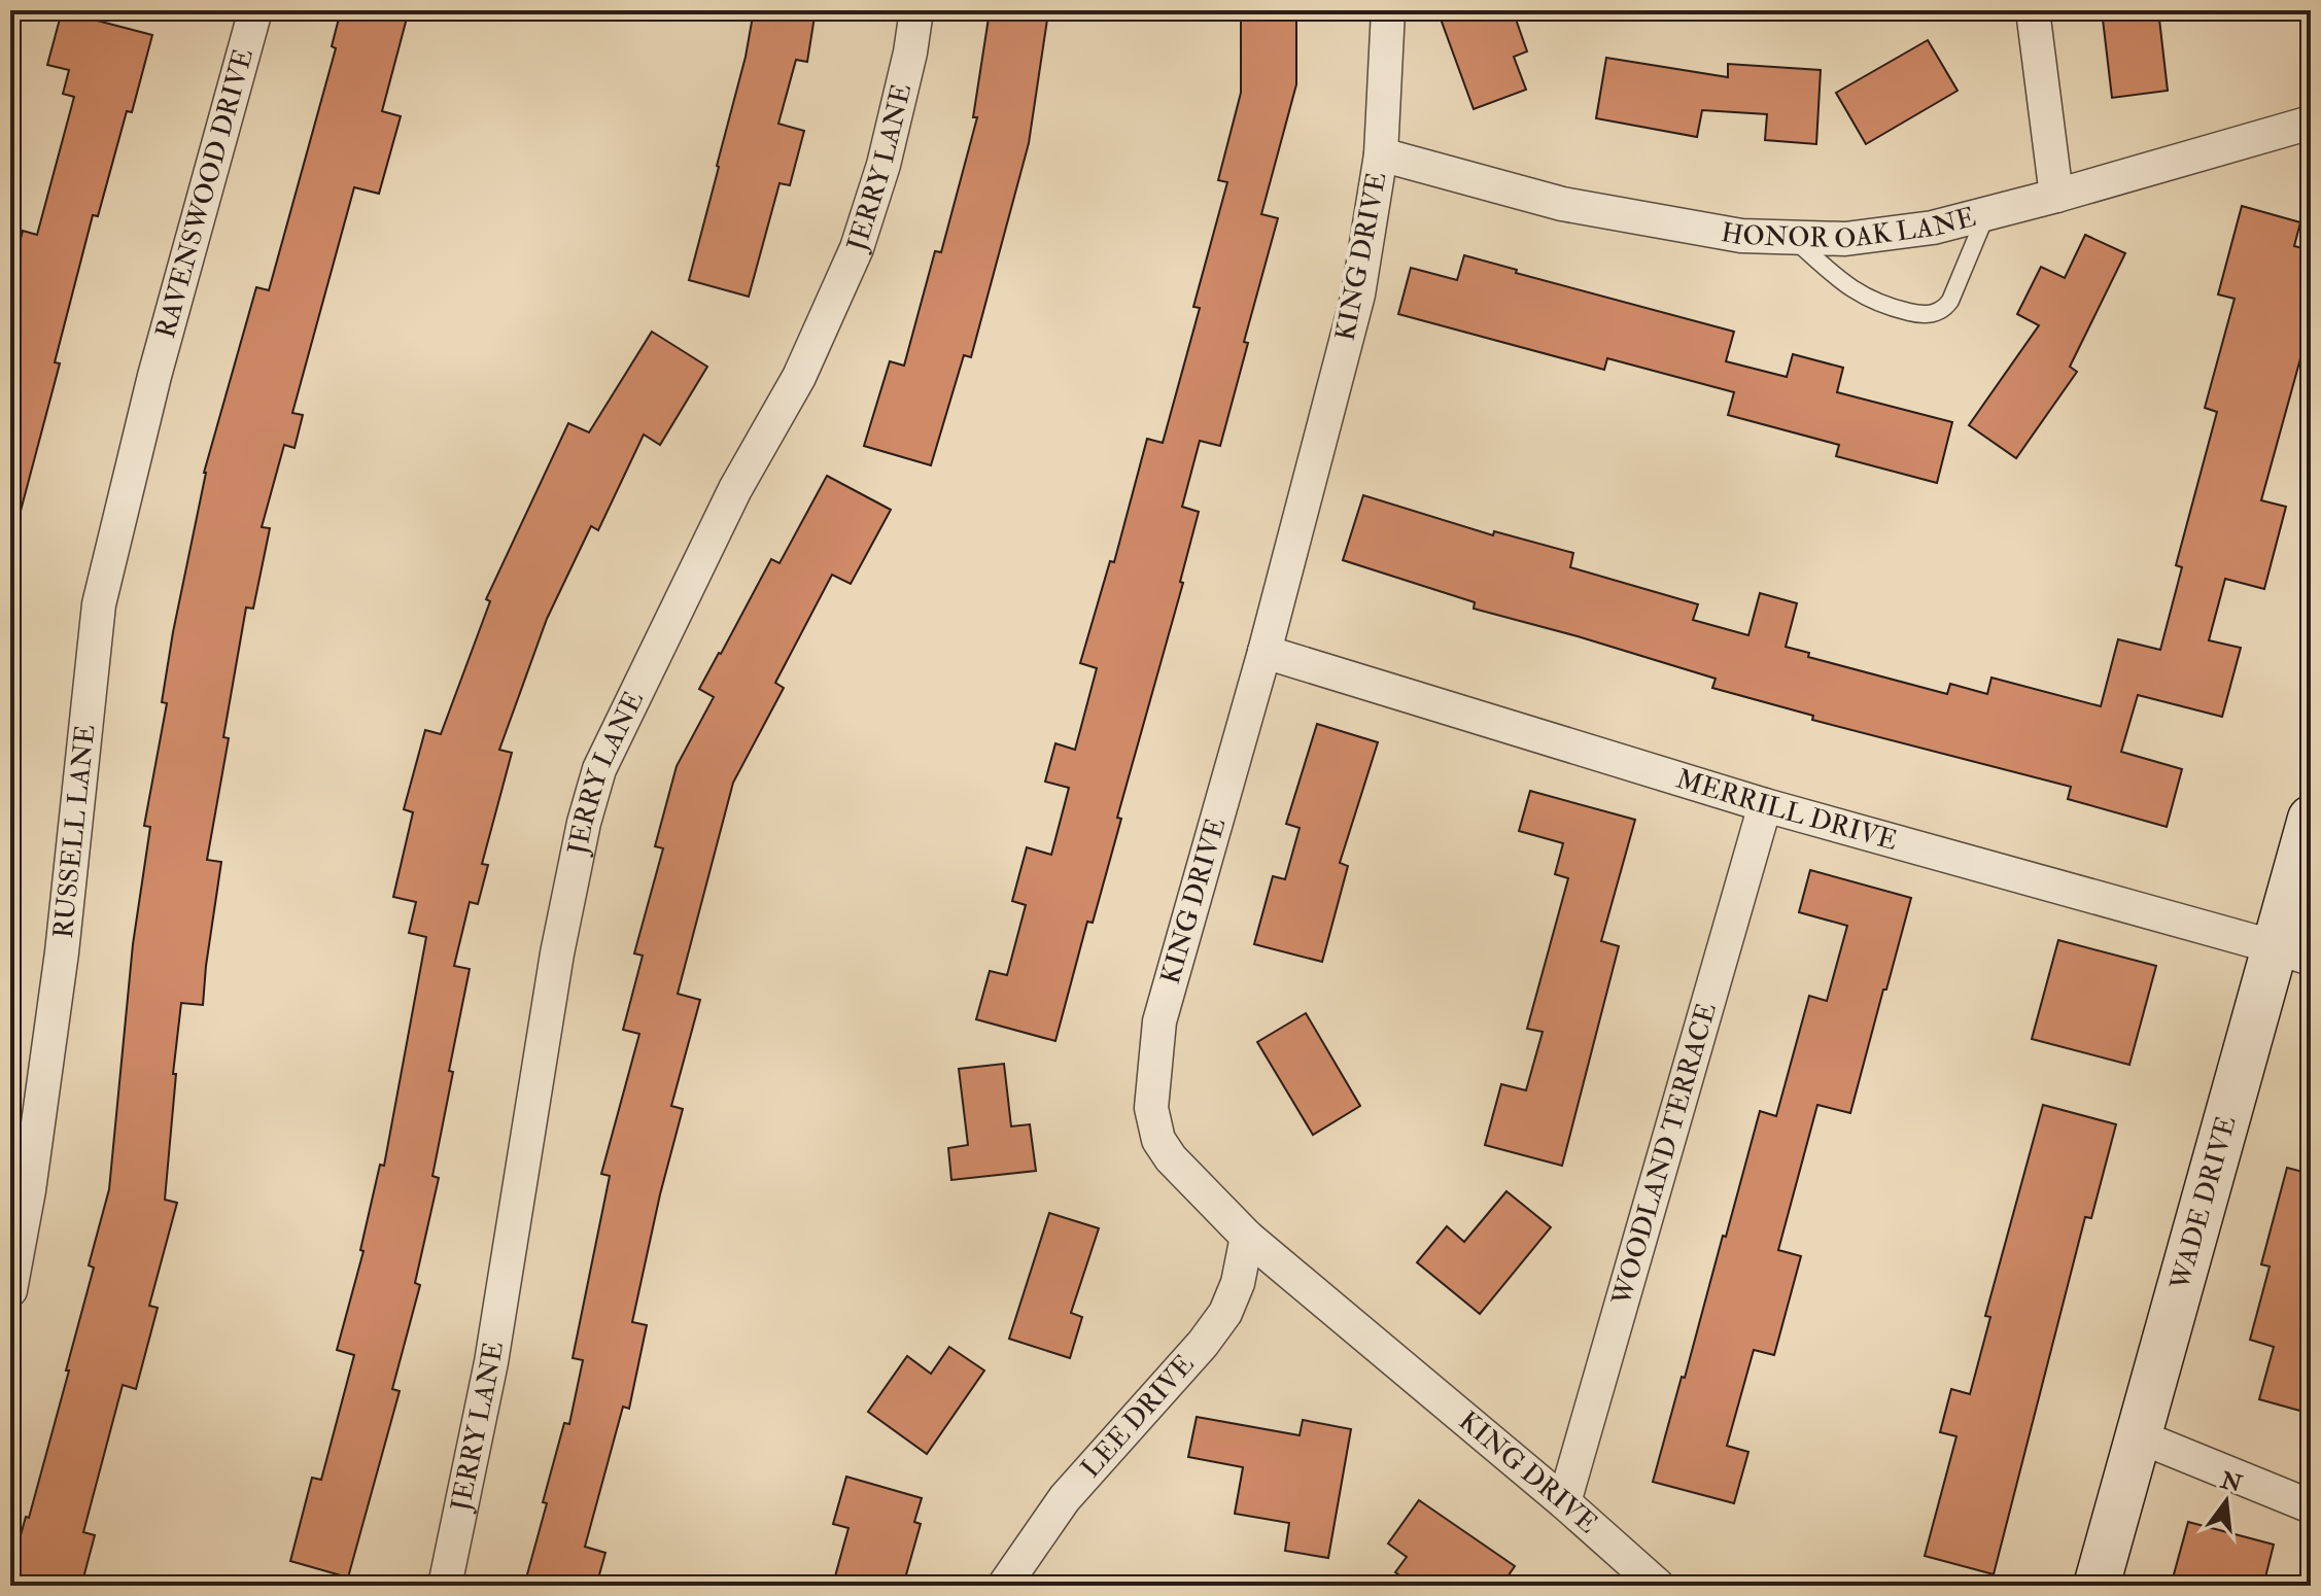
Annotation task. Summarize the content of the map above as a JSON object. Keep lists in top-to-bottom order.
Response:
{
  "streets": {
    "street": [
      "JERRY LANE",
      "RAVENSWOOD DRIVE",
      "HONOR OAK LANE",
      "KING DRIVE",
      "MERRILL DRIVE",
      "RUSSELL LANE",
      "WOODLAND TERRACE",
      "WADE DRIVE",
      "LEE DRIVE"
    ]
  },
  "crossings": [
    ["RAVENSWOOD DRIVE", "RUSSELL LANE"],
    ["HONOR OAK LANE", "KING DRIVE"],
    ["KING DRIVE", "MERRILL DRIVE"],
    ["KING DRIVE", "WOODLAND TERRACE"],
    ["KING DRIVE", "LEE DRIVE"],
    ["MERRILL DRIVE", "WOODLAND TERRACE"],
    ["MERRILL DRIVE", "WADE DRIVE"]
  ],
  "north": "top"
}
